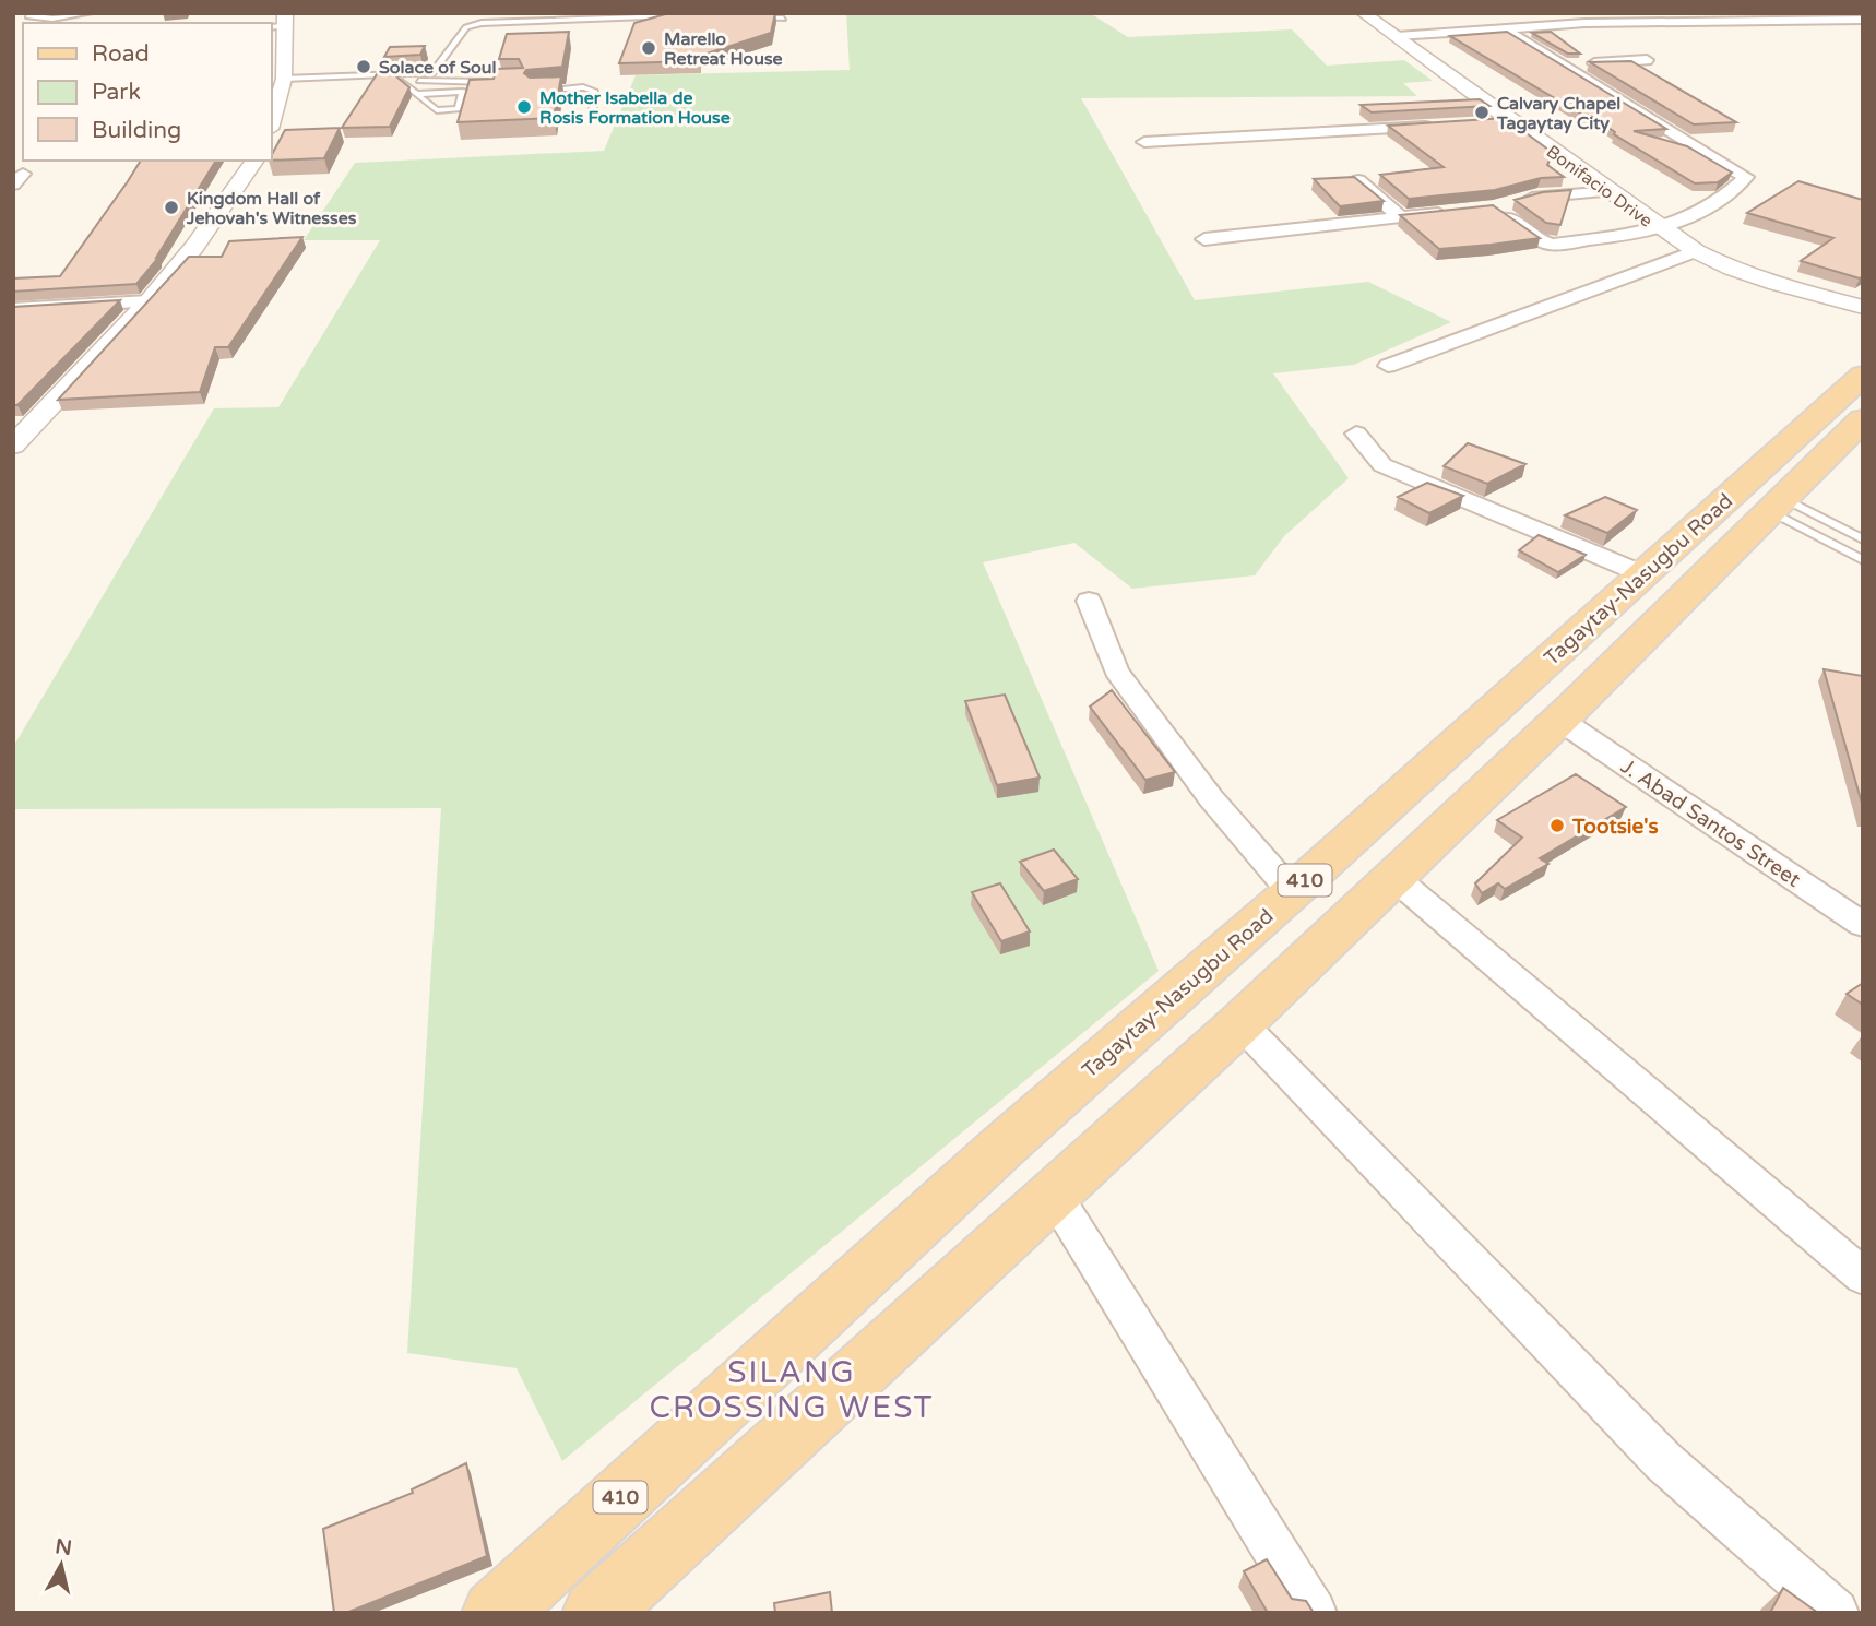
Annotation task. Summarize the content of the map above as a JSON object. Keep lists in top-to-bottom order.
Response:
{
  "streets": {
    "main road": ["Tagaytay-Nasugbu Road", "410"],
    "street": ["Bonifacio Drive", "J. Abad Santos Street"]
  },
  "crossings": [
    ["Tagaytay-Nasugbu Road", "J. Abad Santos Street"]
  ],
  "districts": ["SILANG CROSSING WEST"],
  "places": [
    "Marello Retreat House",
    "Solace of Soul",
    "Mother Isabella de Rosis Formation House",
    "Calvary Chapel Tagaytay City",
    "Kingdom Hall of Jehovah's Witnesses",
    "Tootsie's"
  ],
  "legend": ["Road", "Park", "Building"],
  "north": "top"
}
